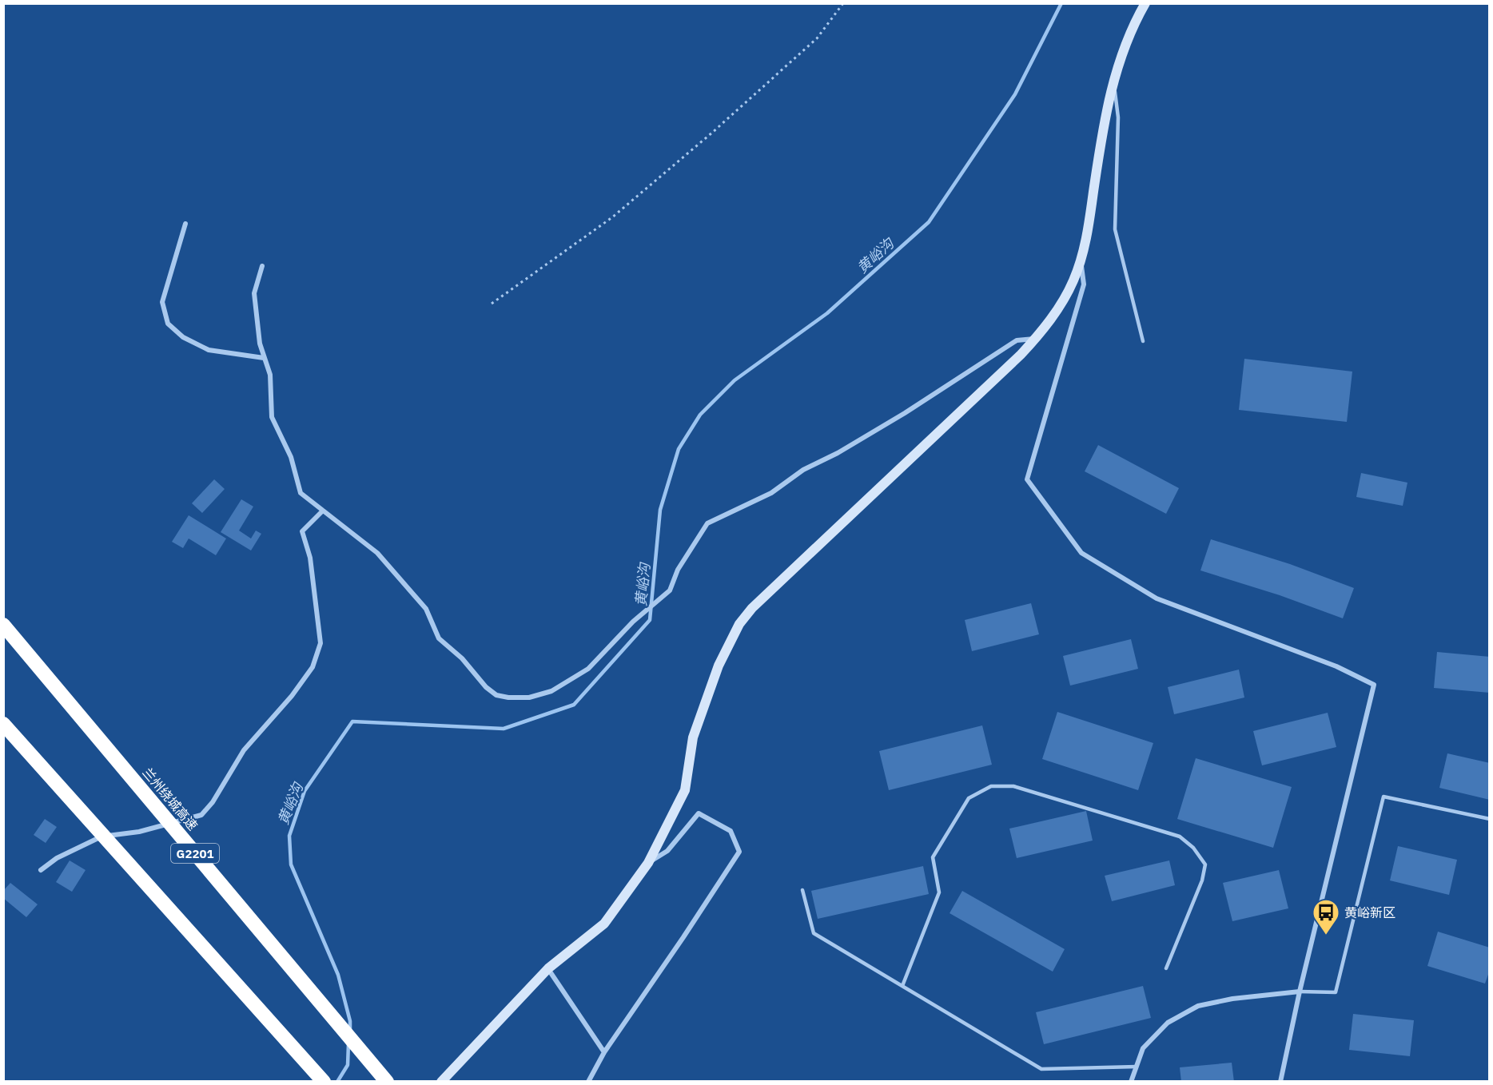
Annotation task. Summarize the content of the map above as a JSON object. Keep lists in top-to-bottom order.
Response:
{
  "streets": {
    "highway": ["兰州绕城高速", "G2201"]
  },
  "water": ["黄峪沟"],
  "places": {
    "bus stop": ["黄峪新区"]
  }
}
